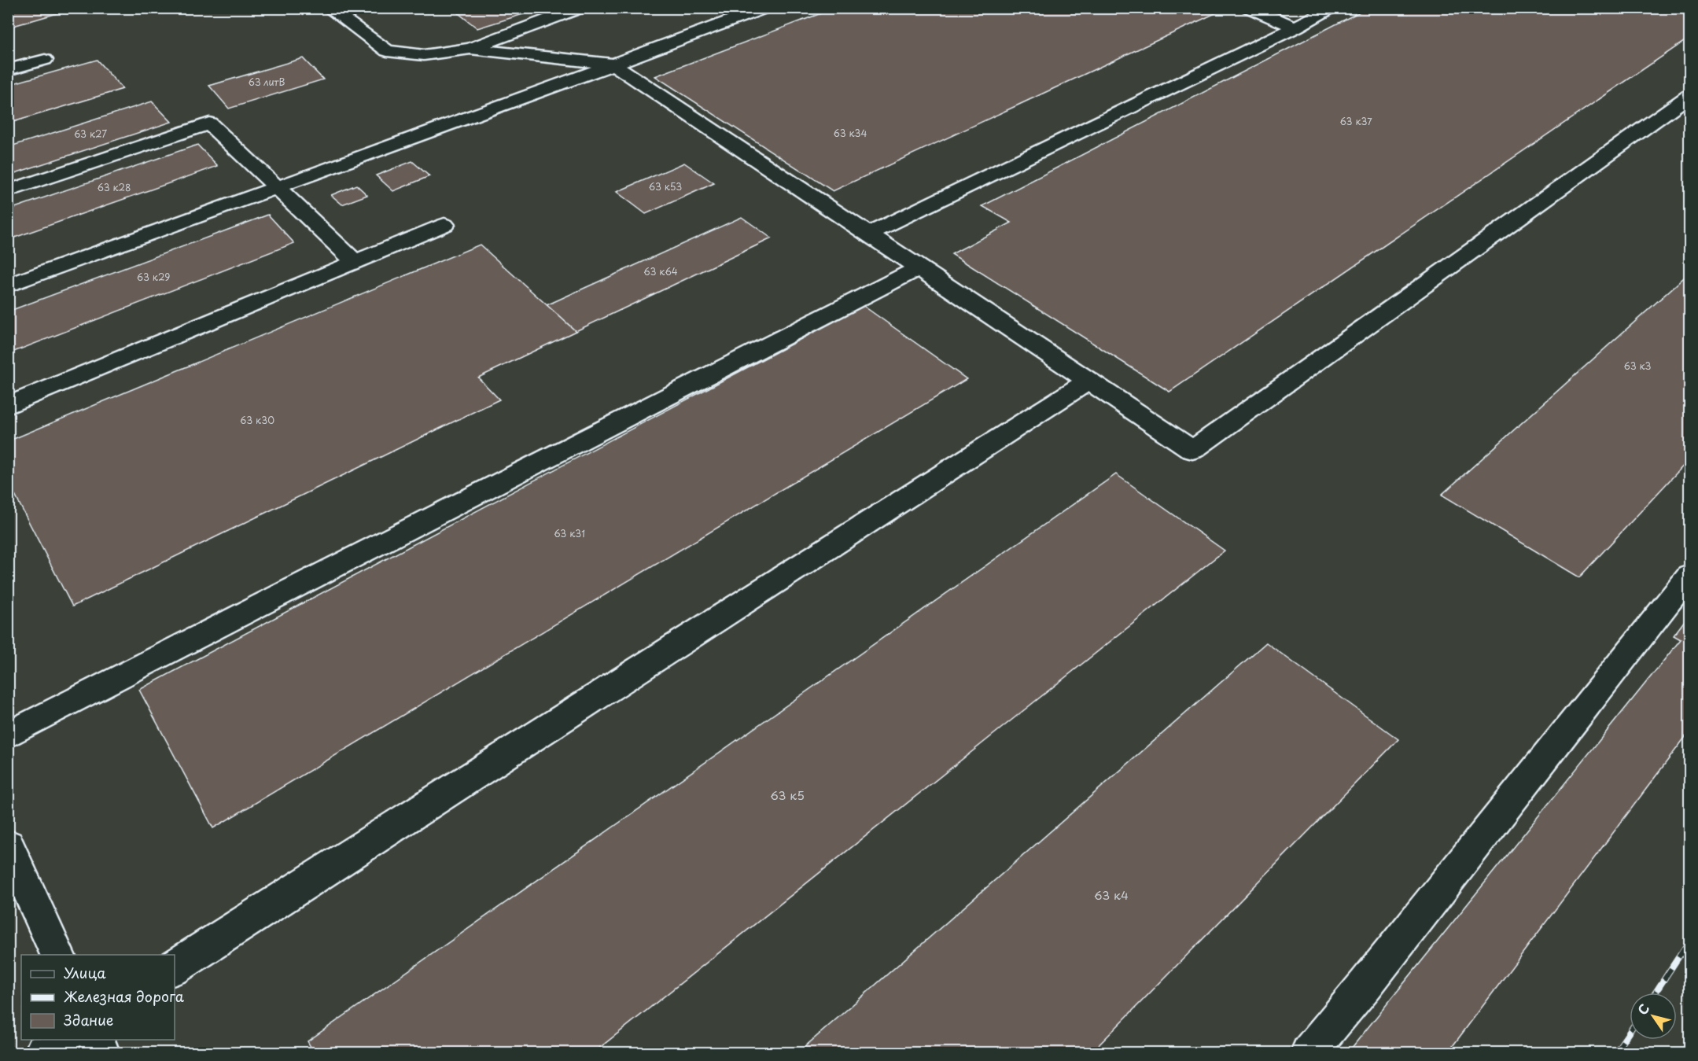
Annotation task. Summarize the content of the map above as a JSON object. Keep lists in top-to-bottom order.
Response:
{
  "house_numbers": [
    "63 литВ",
    "63 к37",
    "63 к34",
    "63 к27",
    "63 к53",
    "63 к28",
    "63 к64",
    "63 к29",
    "63 к3",
    "63 к30",
    "63 к31",
    "63 к5",
    "63 к4"
  ],
  "legend": ["Улица", "Железная дорога", "Здание"],
  "north": "top left"
}
